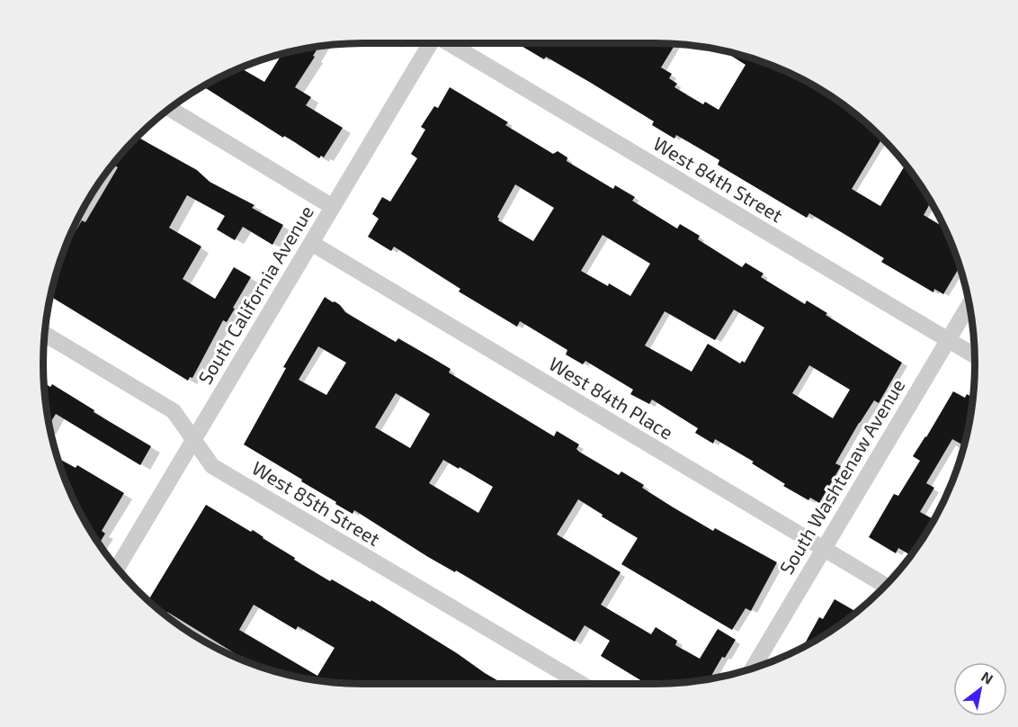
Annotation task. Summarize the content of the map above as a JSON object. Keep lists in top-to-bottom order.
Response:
{
  "streets": {
    "street": [
      "West 84th Street",
      "South California Avenue",
      "West 84th Place",
      "South Washtenaw Avenue",
      "West 85th Street"
    ]
  },
  "crossings": [
    ["West 84th Street", "South Washtenaw Avenue"],
    ["South California Avenue", "West 84th Place"],
    ["South California Avenue", "West 85th Street"],
    ["West 84th Place", "South Washtenaw Avenue"]
  ],
  "north": "top right"
}
